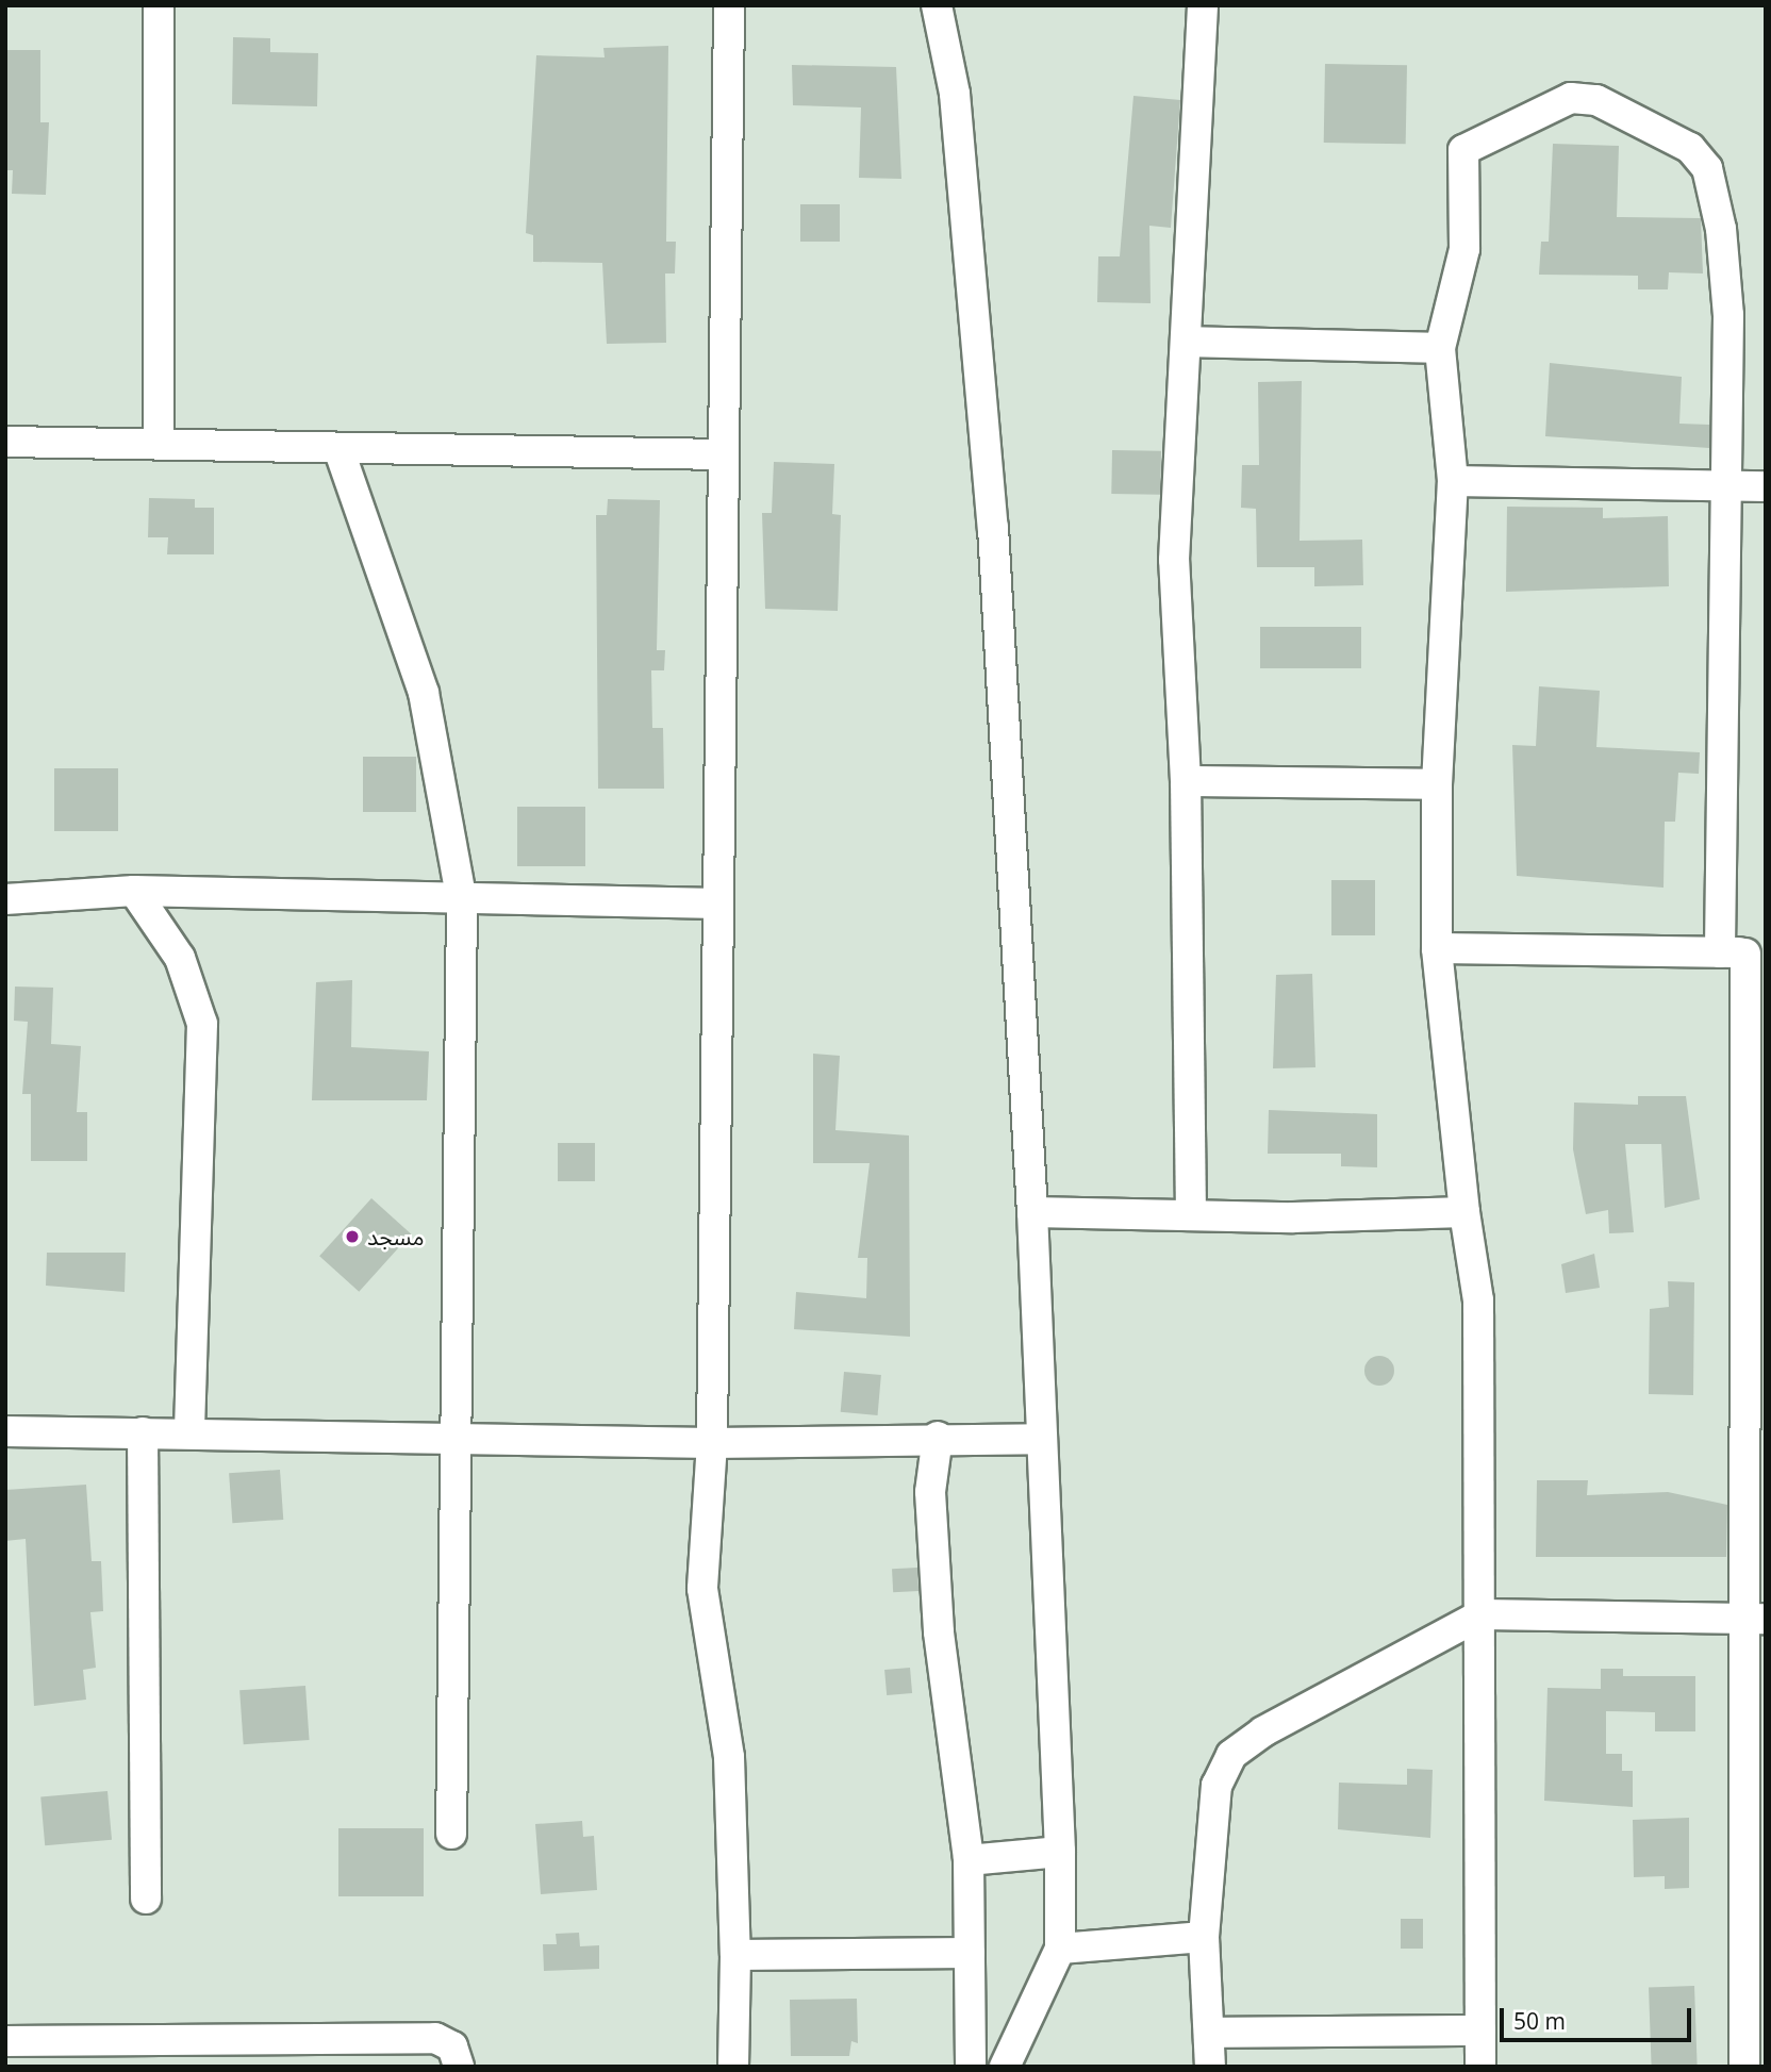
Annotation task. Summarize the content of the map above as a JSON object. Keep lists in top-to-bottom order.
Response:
{
  "places": ["مسجد"],
  "scale_bar": "50 m"
}
